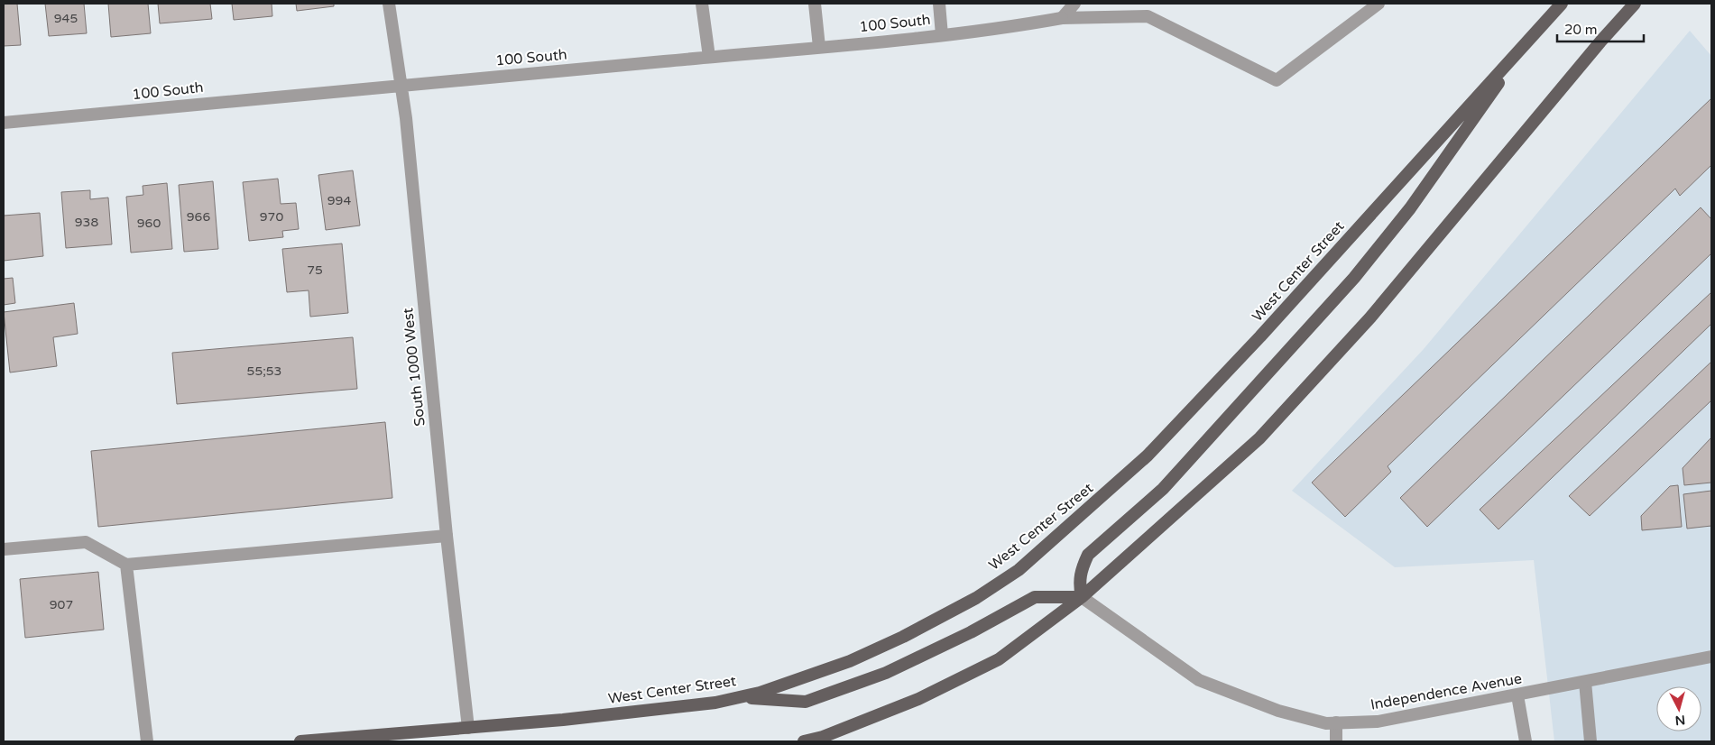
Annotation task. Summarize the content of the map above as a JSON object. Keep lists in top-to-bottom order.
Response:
{
  "streets": {
    "main road": ["West Center Street"],
    "street": ["100 South", "South 1000 West", "Independence Avenue"]
  },
  "crossings": [
    ["100 South", "South 1000 West"],
    ["West Center Street", "South 1000 West"]
  ],
  "house_numbers": [
    "945",
    "994",
    "966",
    "970",
    "938",
    "960",
    "75",
    "55;53",
    "907"
  ],
  "scale_bar": "20 m",
  "north": "bottom"
}
